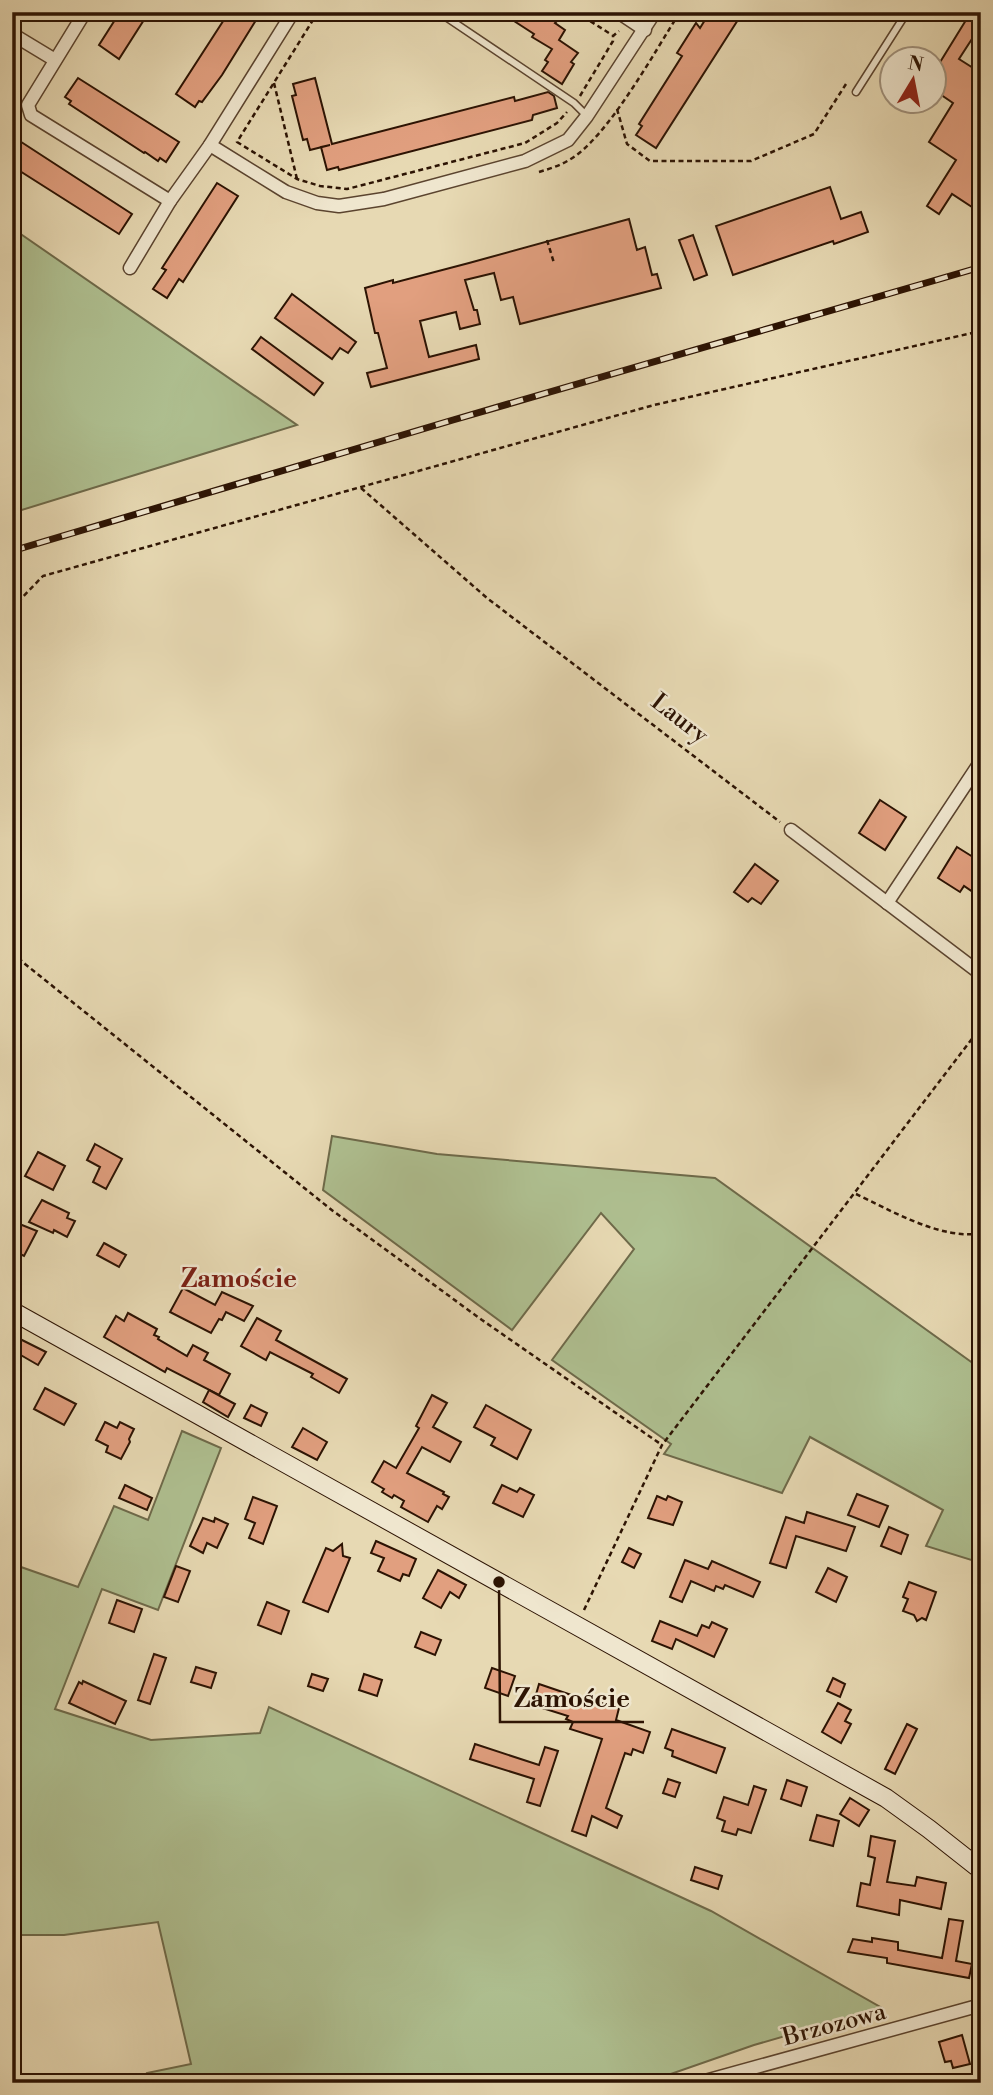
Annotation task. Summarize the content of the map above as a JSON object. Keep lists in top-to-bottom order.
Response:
{
  "streets": {
    "street": ["Brzozowa"],
    "path": ["Laury"]
  },
  "districts": ["Zamoście"],
  "places": ["Zamoście"],
  "north": "top"
}
